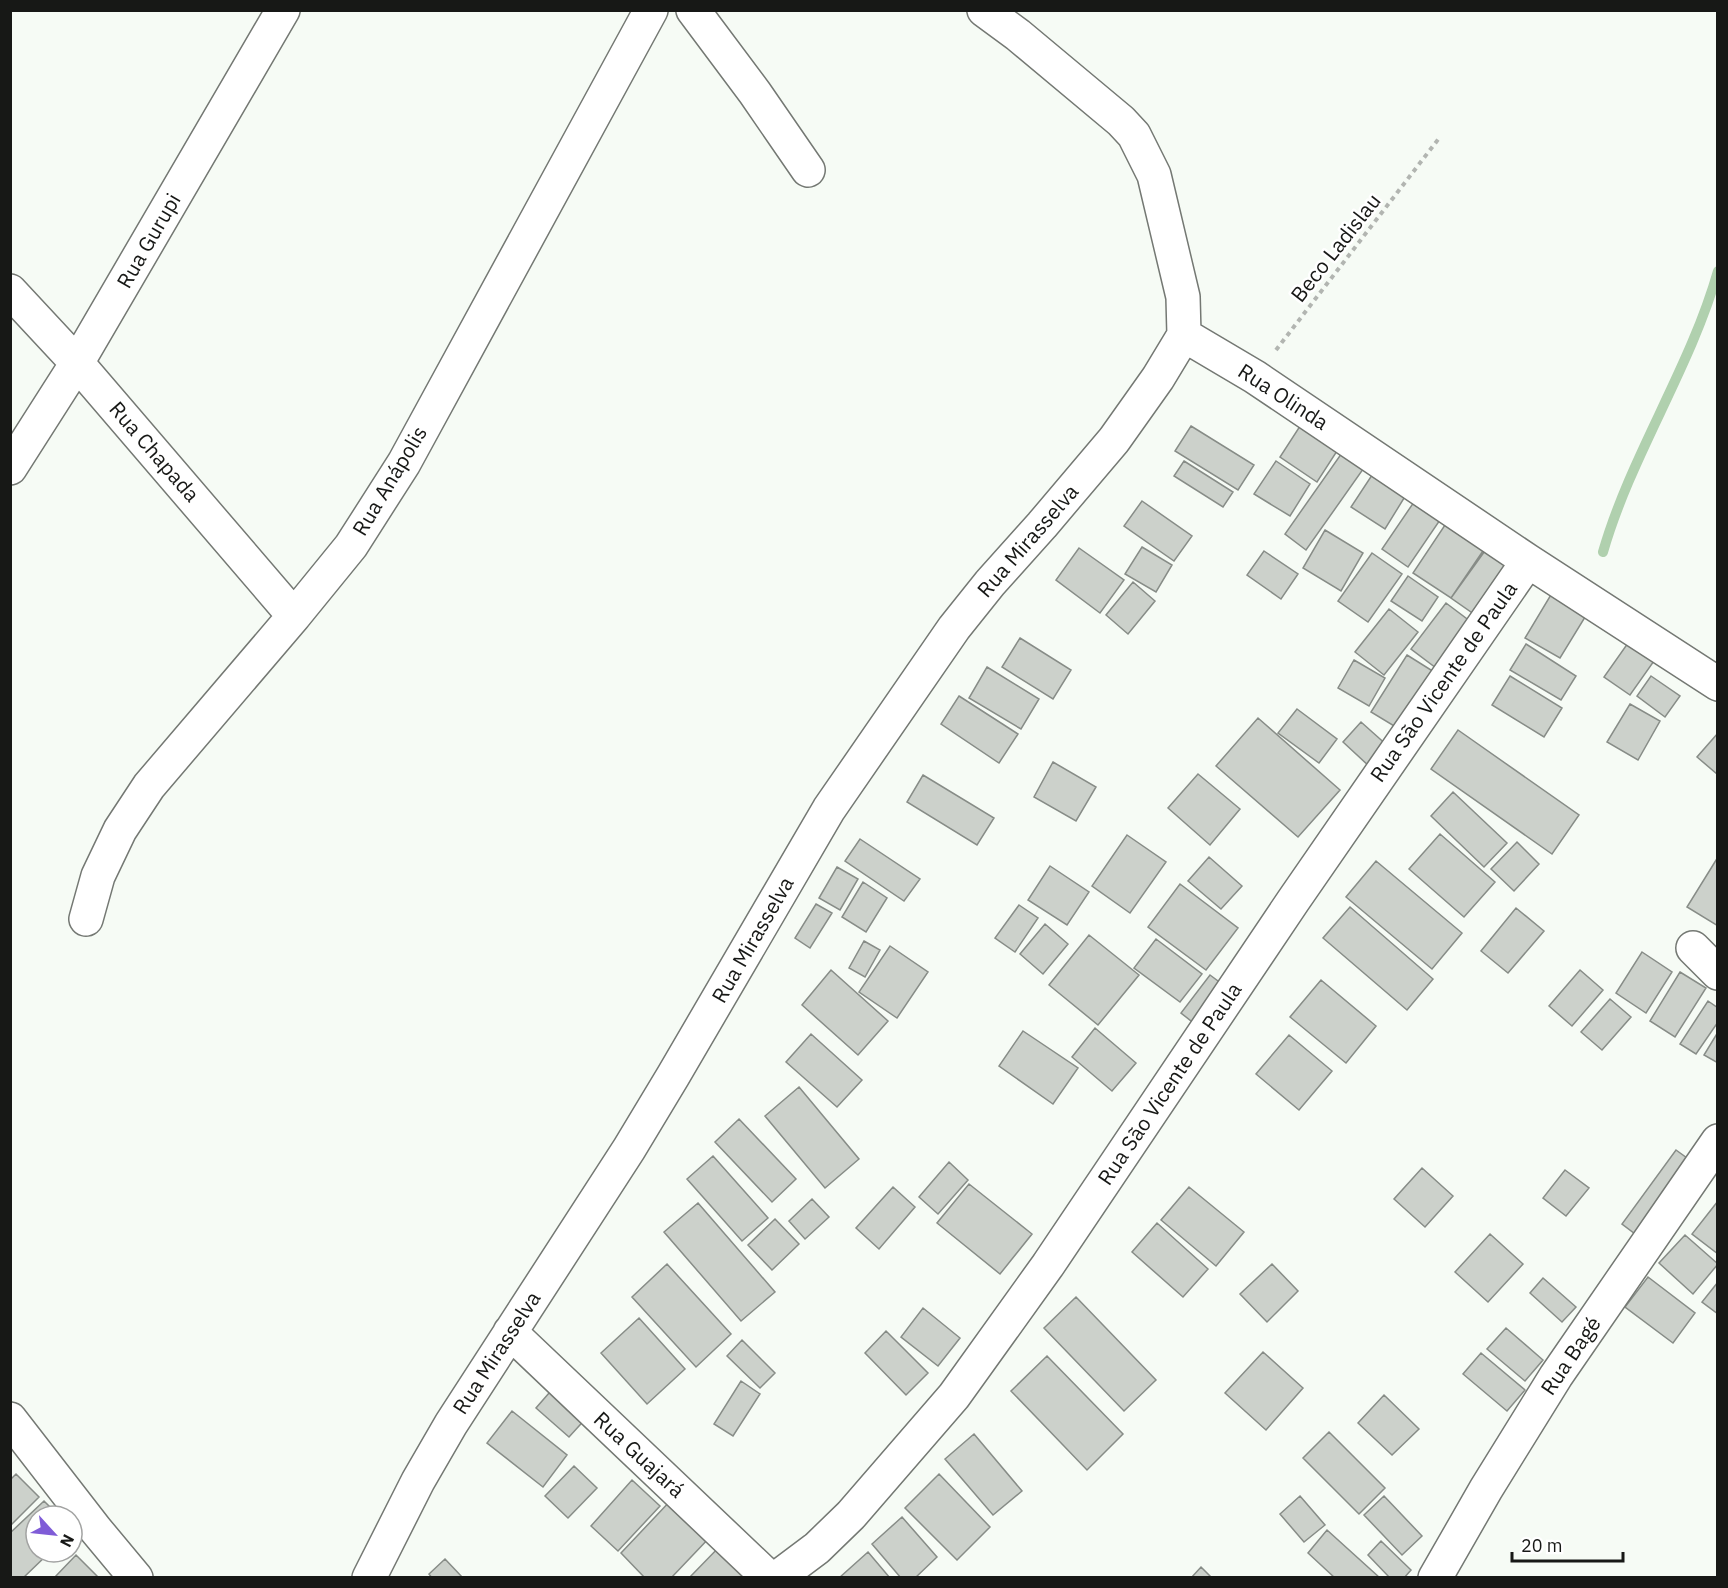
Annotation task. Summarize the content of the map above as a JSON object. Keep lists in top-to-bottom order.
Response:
{
  "streets": {
    "street": [
      "Rua Gurupi",
      "Rua Olinda",
      "Rua Chapada",
      "Rua Anápolis",
      "Rua Mirasselva",
      "Rua São Vicente de Paula",
      "Rua Bagé",
      "Rua Guajará"
    ],
    "path": ["Beco Ladislau"]
  },
  "crossings": [
    ["Rua Gurupi", "Rua Chapada"],
    ["Beco Ladislau", "Rua Olinda"],
    ["Rua Olinda", "Rua Mirasselva"],
    ["Rua Olinda", "Rua São Vicente de Paula"],
    ["Rua Chapada", "Rua Anápolis"],
    ["Rua Mirasselva", "Rua Guajará"]
  ],
  "scale_bar": "20 m",
  "north": "bottom right"
}
